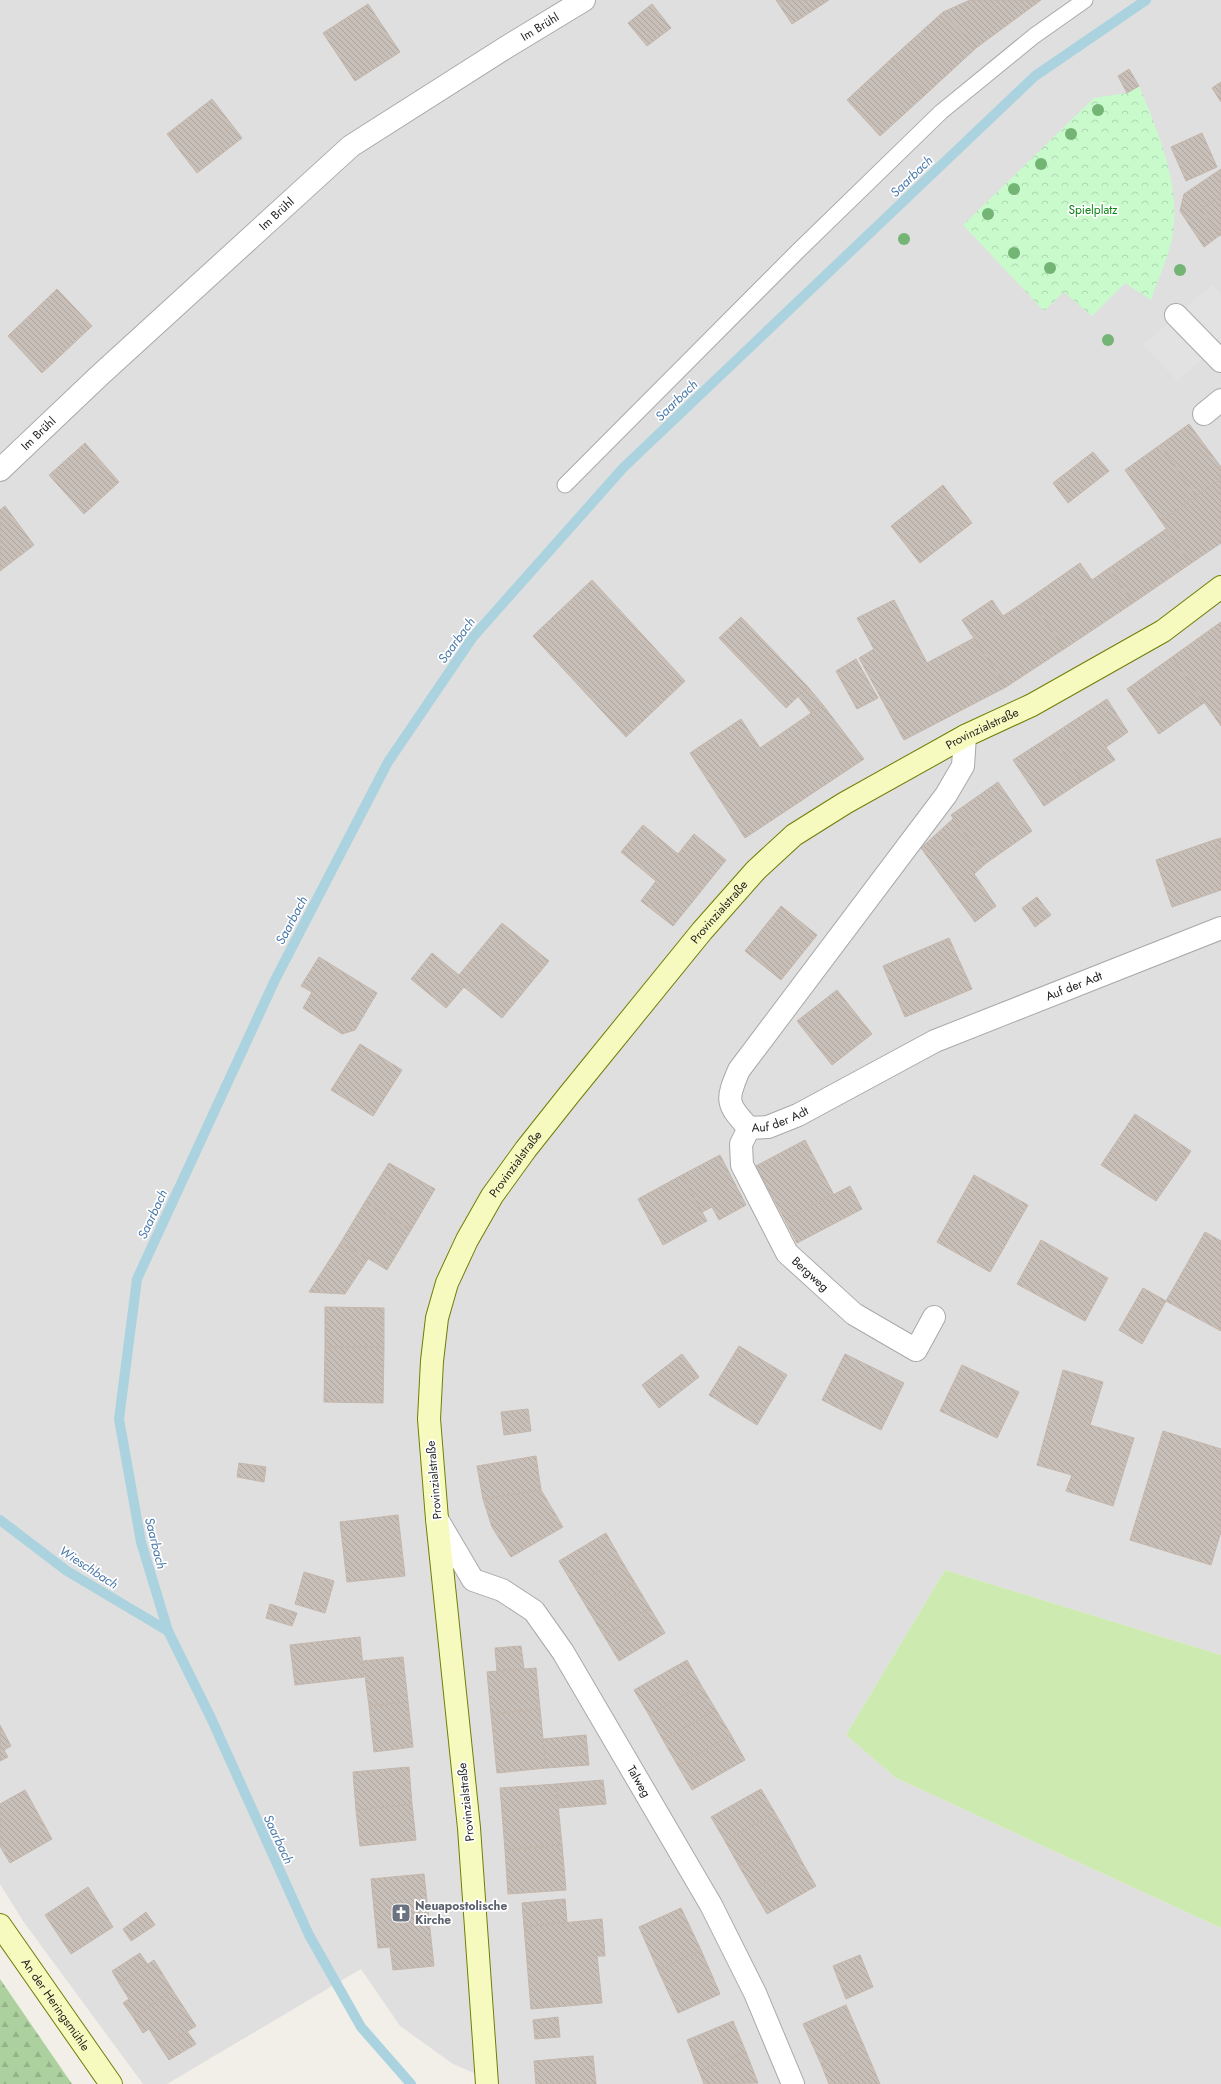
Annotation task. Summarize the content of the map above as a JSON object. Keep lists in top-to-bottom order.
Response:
{
  "streets": {
    "main road": ["Provinzialstraße", "An der Heringsmühle"],
    "street": [
      "Im Brühl",
      "Auf der Adt",
      "Bergweg",
      "Talweg"
    ]
  },
  "crossings": [
    ["Provinzialstraße", "Auf der Adt"],
    ["Provinzialstraße", "Talweg"],
    ["Auf der Adt", "Bergweg"]
  ],
  "water": ["Saarbach", "Wieschbach"],
  "parks": ["Spielplatz"],
  "places": {
    "church": ["Neuapostolische Kirche"]
  }
}
